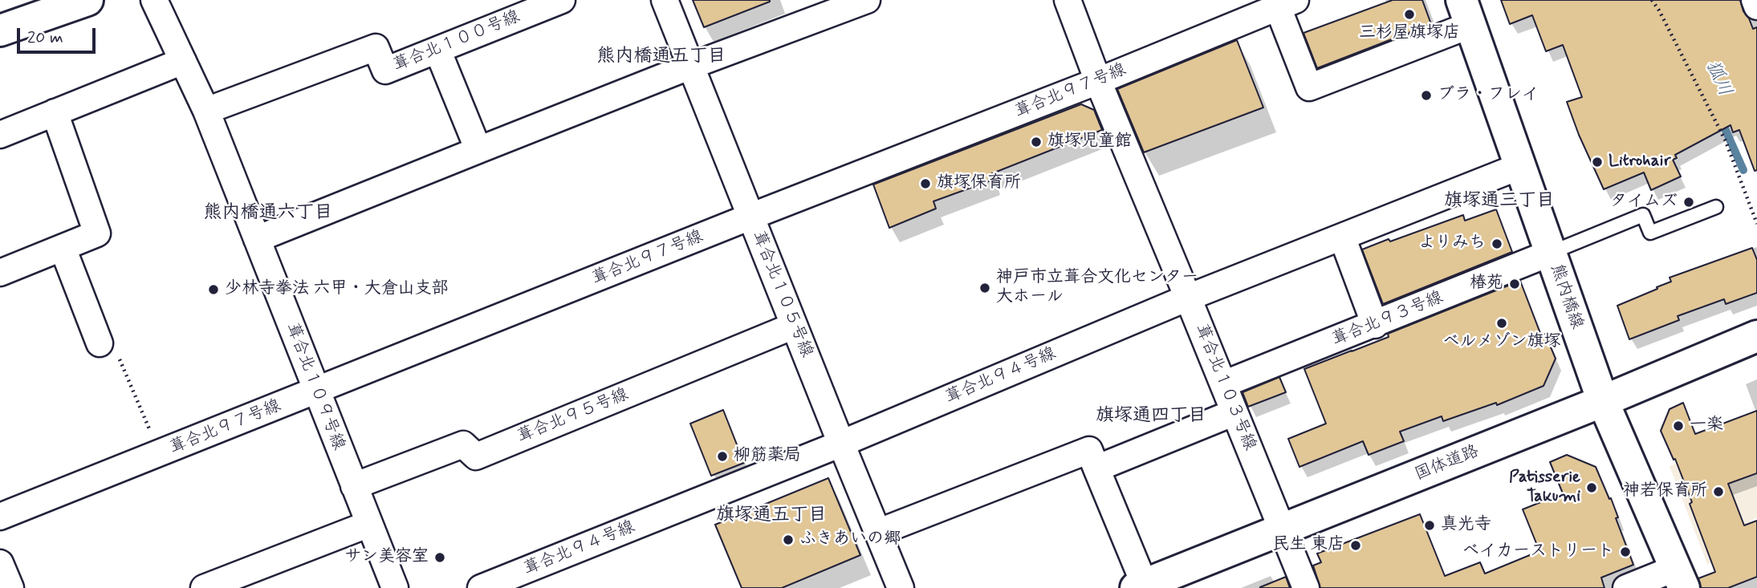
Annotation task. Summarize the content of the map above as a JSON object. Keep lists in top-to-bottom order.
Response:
{
  "streets": {
    "street": [
      "葺合北１００号線",
      "葺合北９７号線",
      "葺合北１０５号線",
      "熊内橋線",
      "葺合北９３号線",
      "葺合北９４号線",
      "葺合北１０９号線",
      "葺合北１０３号線",
      "葺合北９５号線",
      "国体道路"
    ]
  },
  "crossings": [
    ["葺合北１００号線", "葺合北１０９号線"],
    ["葺合北９７号線", "葺合北１０５号線"],
    ["葺合北９７号線", "葺合北１０９号線"],
    ["葺合北９７号線", "葺合北１０３号線"],
    ["葺合北１０５号線", "葺合北９４号線"],
    ["葺合北１０５号線", "葺合北９５号線"],
    ["熊内橋線", "葺合北９３号線"],
    ["熊内橋線", "葺合北９４号線"],
    ["熊内橋線", "国体道路"],
    ["葺合北９３号線", "葺合北１０３号線"],
    ["葺合北９４号線", "葺合北１０３号線"],
    ["葺合北１０９号線", "葺合北９５号線"],
    ["葺合北１０３号線", "国体道路"]
  ],
  "districts": [
    "熊内橋通五丁目",
    "旗塚通三丁目",
    "熊内橋通六丁目",
    "旗塚通四丁目",
    "旗塚通五丁目"
  ],
  "water": ["狐川"],
  "places": [
    "三杉屋旗塚店",
    "ブラ・フレイ",
    "旗塚児童館",
    "Litrohair",
    "旗塚保育所",
    "タイムズ",
    "よりみち",
    "椿苑",
    "神戸市立葺合文化センター 大ホール",
    "少林寺拳法 六甲・大倉山支部",
    "ベルメゾン旗塚",
    "一楽",
    "柳筋薬局",
    "Patisserie Takumi",
    "神若保育所",
    "真光寺",
    "ふきあいの郷",
    "民生 東店",
    "ベイカーストリート",
    "サン美容室"
  ],
  "scale_bar": "20 m"
}
